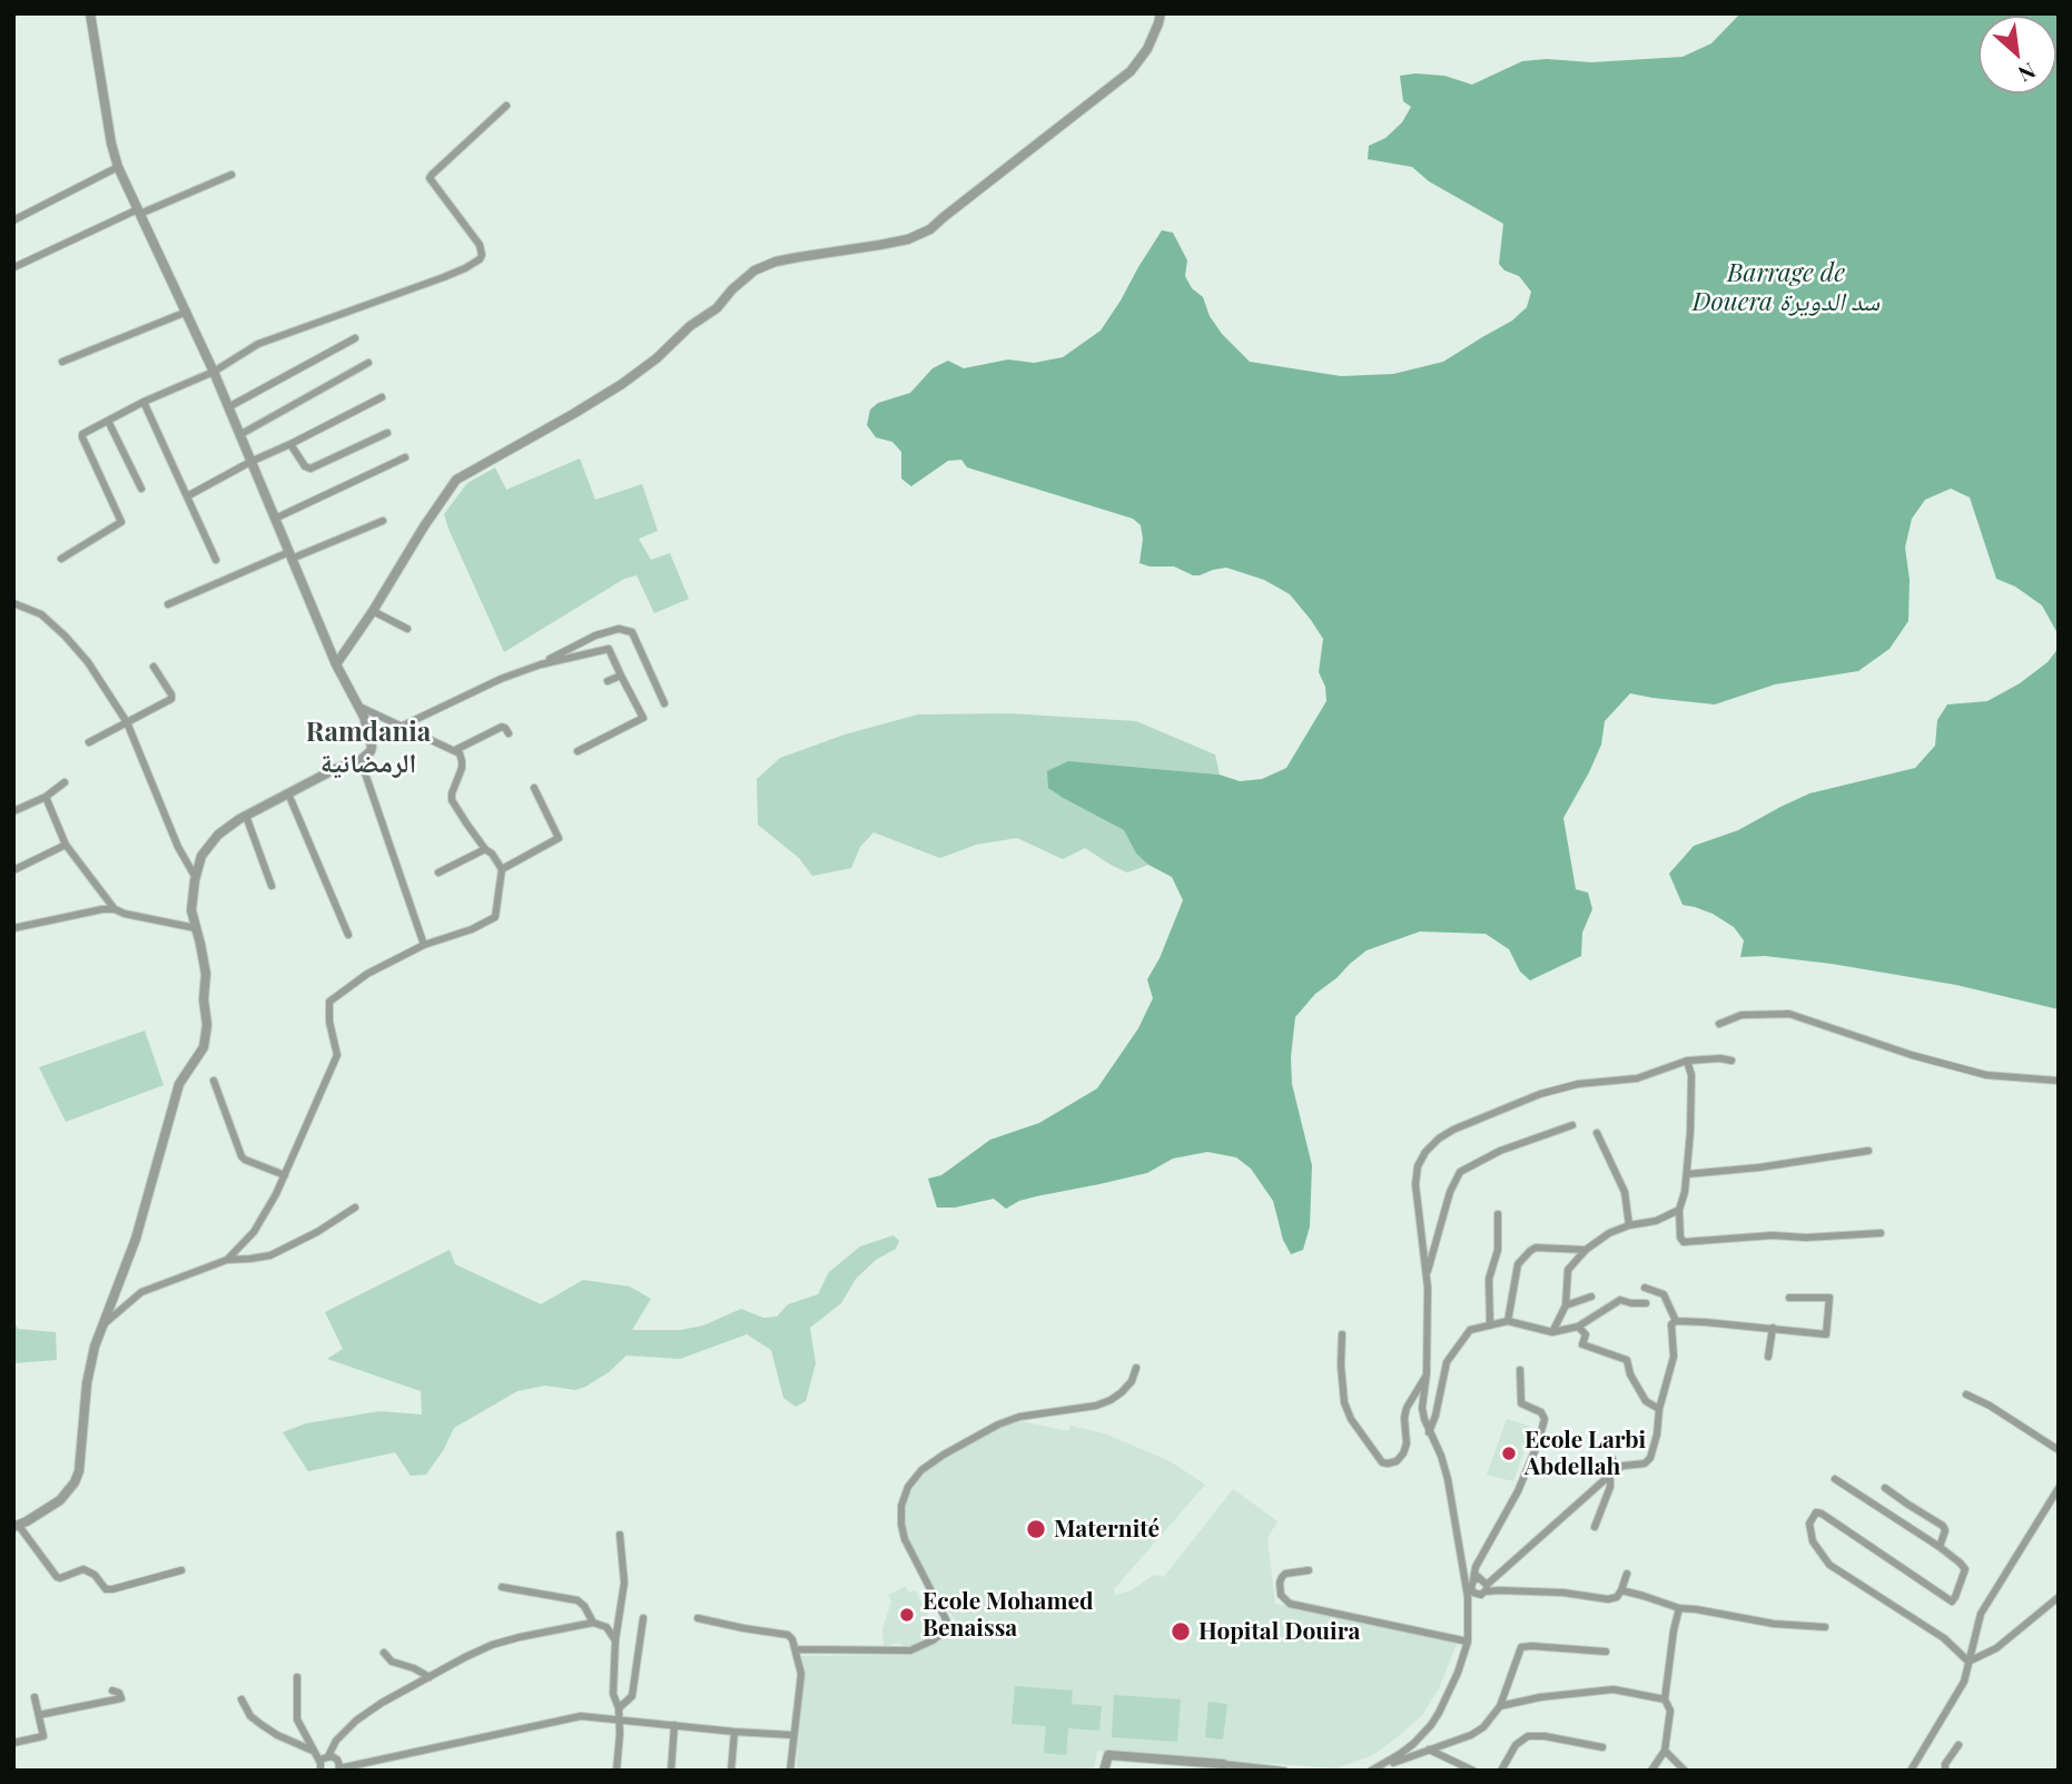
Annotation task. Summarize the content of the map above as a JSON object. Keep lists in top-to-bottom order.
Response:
{
  "districts": ["Ramdania الرمضانية"],
  "water": ["Barrage de Douera سد الدويرة"],
  "places": [
    "Ecole Larbi Abdellah",
    "Maternité",
    "Ecole Mohamed Benaissa",
    "Hopital Douira"
  ],
  "north": "bottom right"
}
